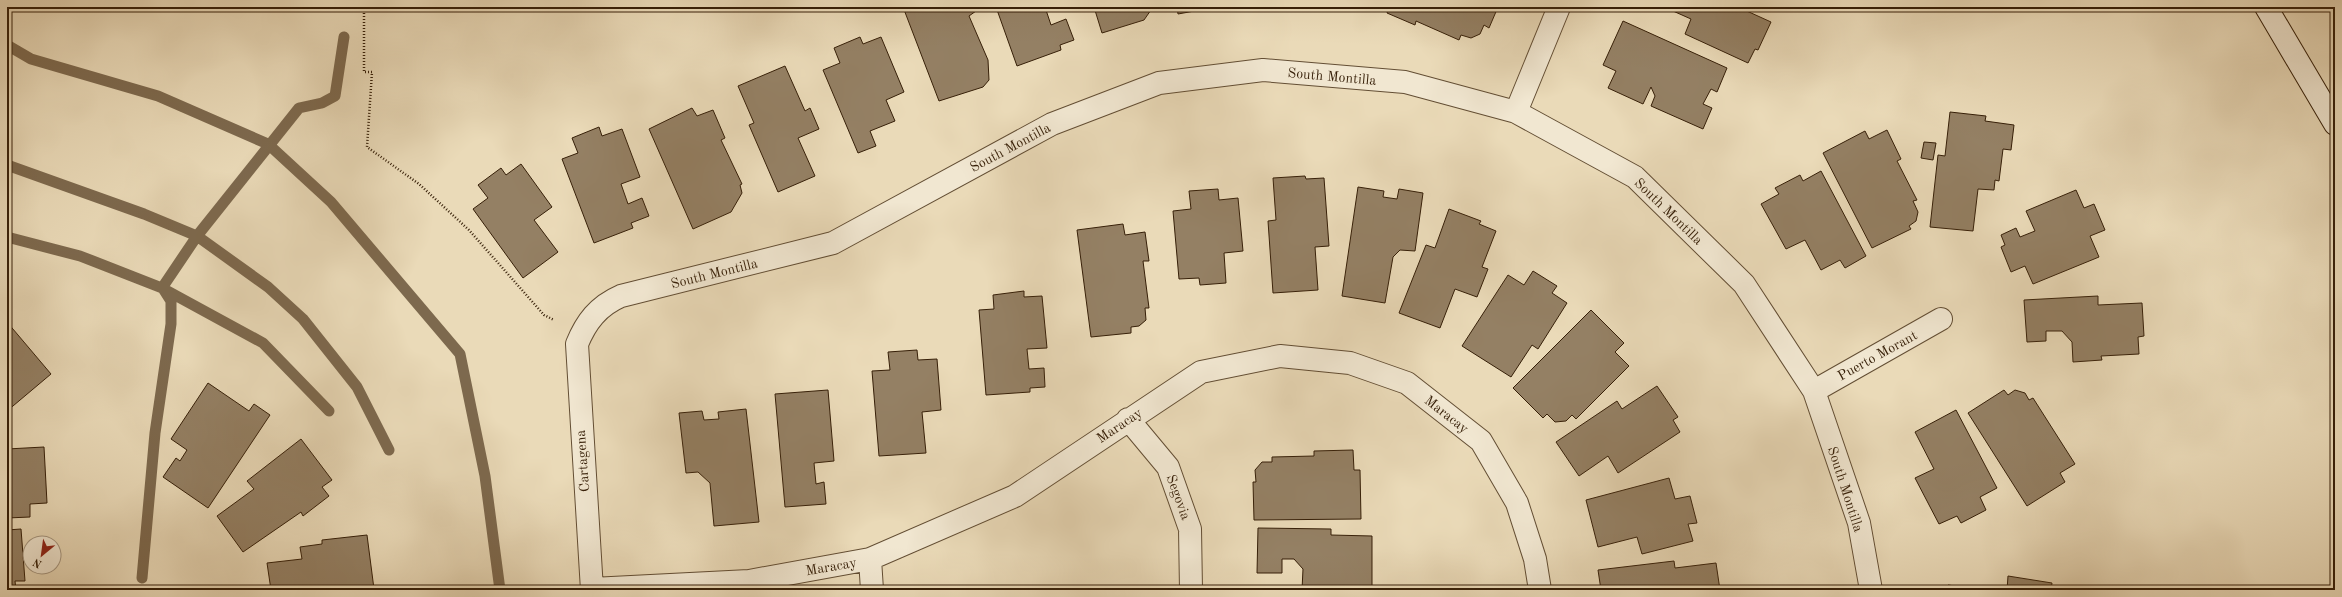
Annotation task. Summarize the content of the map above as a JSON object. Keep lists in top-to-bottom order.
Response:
{
  "streets": {
    "street": [
      "South Montilla",
      "Puerto Morant",
      "Maracay",
      "Cartagena",
      "Segovia"
    ]
  },
  "crossings": [
    ["South Montilla", "Puerto Morant"],
    ["South Montilla", "Cartagena"],
    ["Maracay", "Cartagena"],
    ["Maracay", "Segovia"]
  ],
  "north": "bottom left"
}
